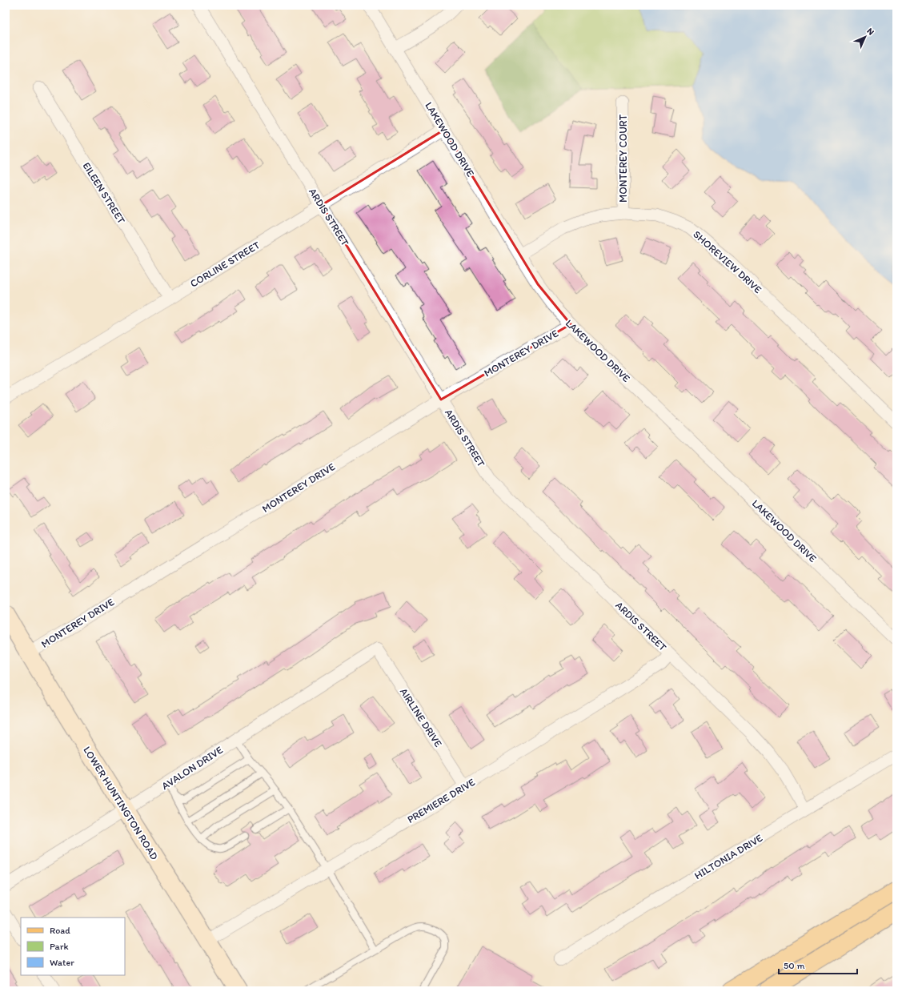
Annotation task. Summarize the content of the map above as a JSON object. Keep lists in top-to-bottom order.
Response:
{
  "streets": {
    "main road": ["LOWER HUNTINGTON ROAD"],
    "street": [
      "LAKEWOOD DRIVE",
      "MONTEREY COURT",
      "EILEEN STREET",
      "ARDIS STREET",
      "SHOREVIEW DRIVE",
      "CORLINE STREET",
      "MONTEREY DRIVE",
      "AIRLINE DRIVE",
      "AVALON DRIVE",
      "PREMIERE DRIVE",
      "HILTONIA DRIVE"
    ]
  },
  "crossings": [
    ["LAKEWOOD DRIVE", "SHOREVIEW DRIVE"],
    ["LAKEWOOD DRIVE", "CORLINE STREET"],
    ["LAKEWOOD DRIVE", "MONTEREY DRIVE"],
    ["MONTEREY COURT", "SHOREVIEW DRIVE"],
    ["EILEEN STREET", "CORLINE STREET"],
    ["ARDIS STREET", "CORLINE STREET"],
    ["ARDIS STREET", "MONTEREY DRIVE"],
    ["ARDIS STREET", "PREMIERE DRIVE"],
    ["ARDIS STREET", "HILTONIA DRIVE"],
    ["MONTEREY DRIVE", "LOWER HUNTINGTON ROAD"],
    ["AIRLINE DRIVE", "AVALON DRIVE"],
    ["AIRLINE DRIVE", "PREMIERE DRIVE"],
    ["AVALON DRIVE", "LOWER HUNTINGTON ROAD"],
    ["PREMIERE DRIVE", "LOWER HUNTINGTON ROAD"]
  ],
  "legend": ["Road", "Park", "Water"],
  "scale_bar": "50 m",
  "north": "top right"
}
